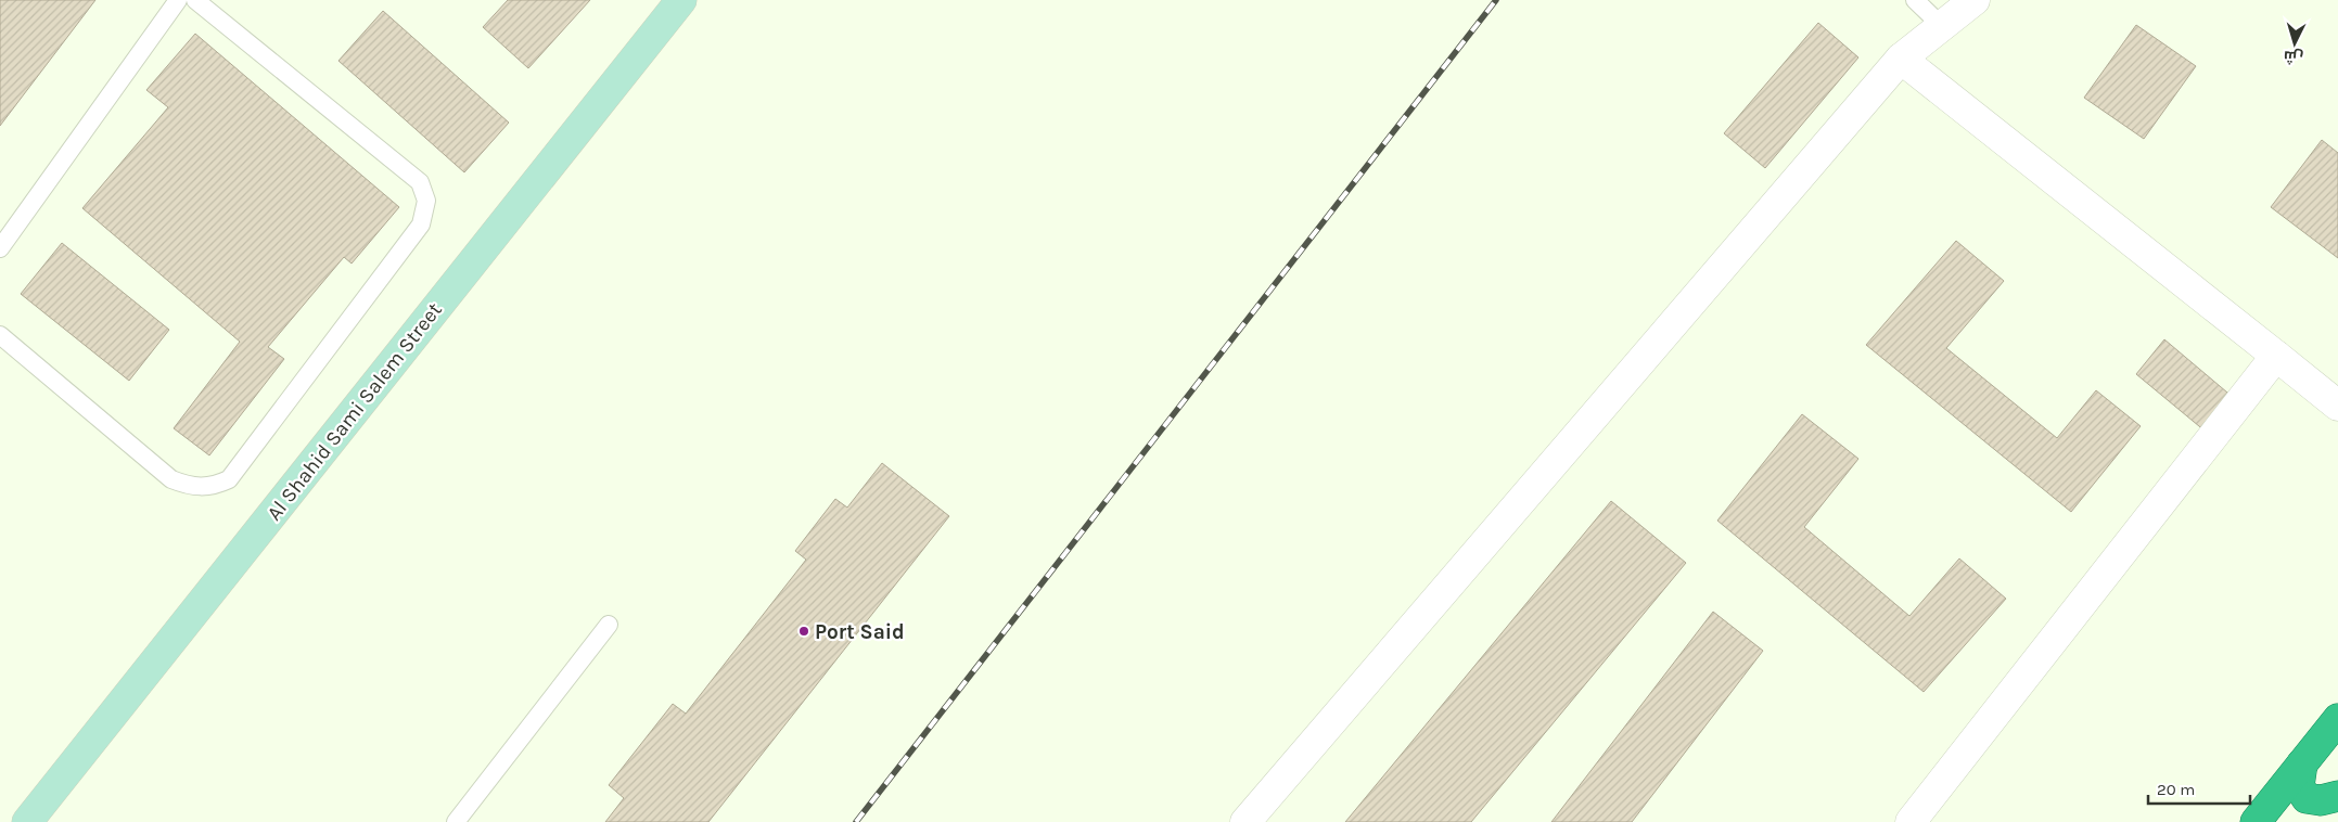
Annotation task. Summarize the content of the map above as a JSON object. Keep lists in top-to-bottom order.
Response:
{
  "streets": {
    "main road": ["Al Shahid Sami Salem Street"]
  },
  "places": ["Port Said"],
  "scale_bar": "20 m",
  "north": "bottom"
}
